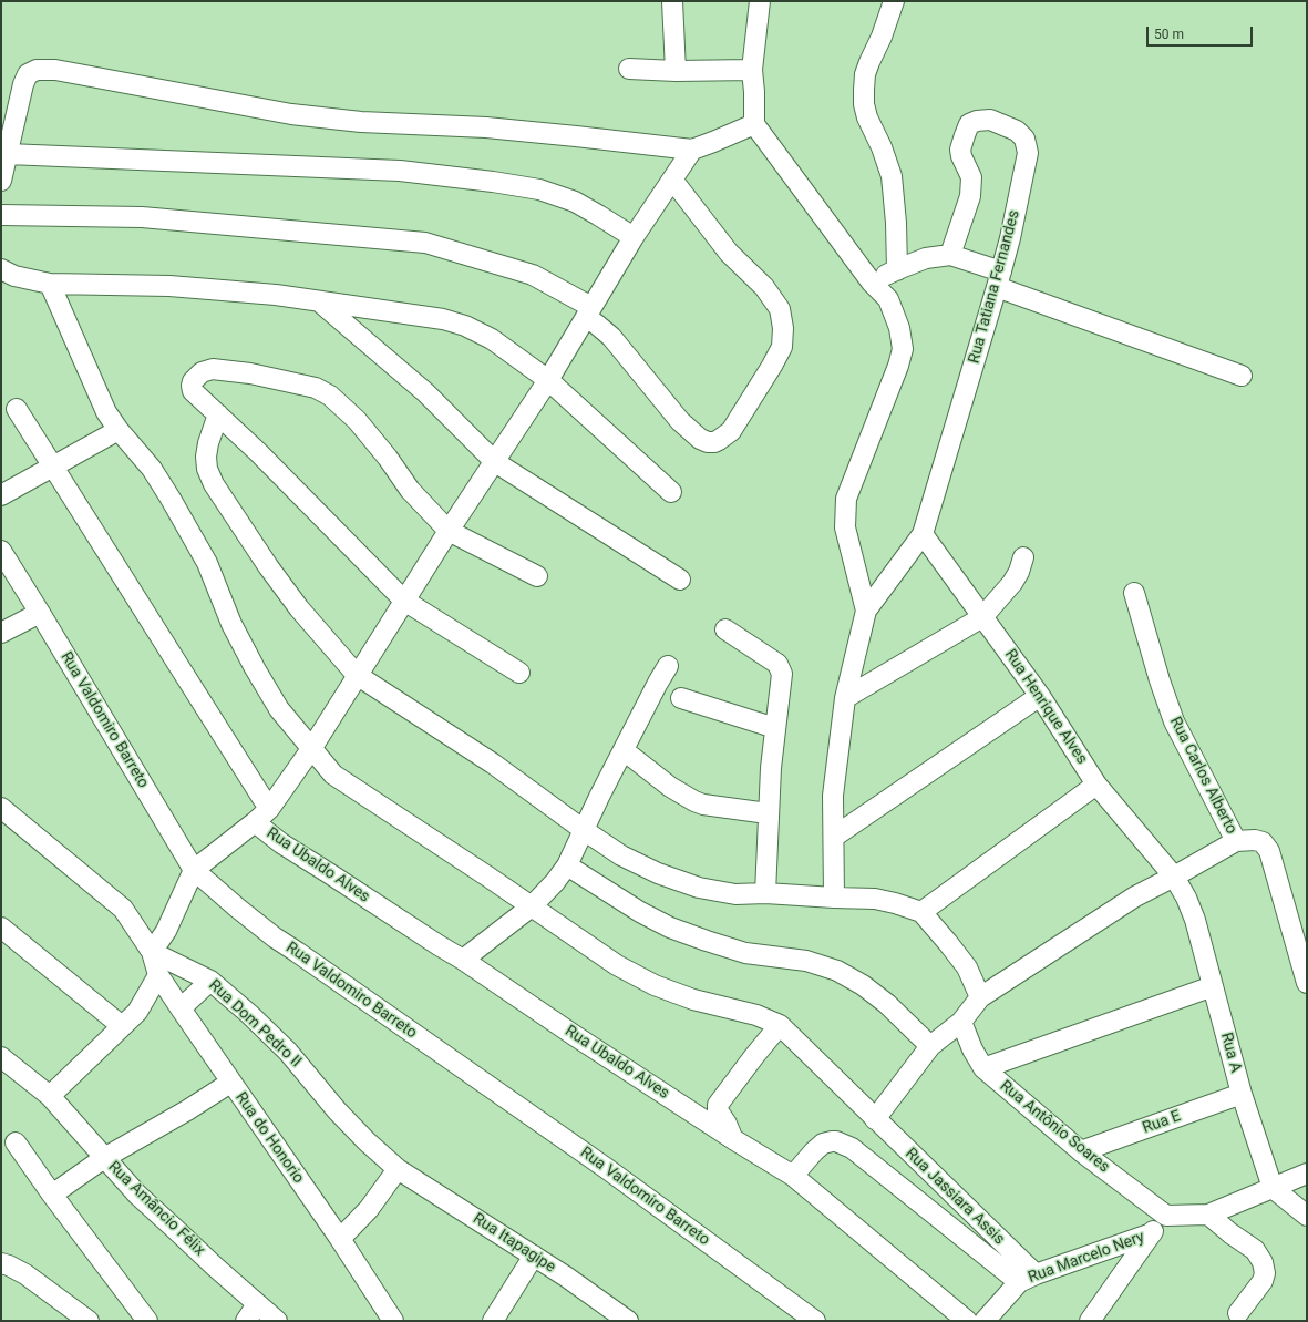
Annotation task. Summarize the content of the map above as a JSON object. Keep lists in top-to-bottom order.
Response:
{
  "streets": {
    "street": [
      "Rua Tatiana Fernandes",
      "Rua Henrique Alves",
      "Rua Valdomiro Barreto",
      "Rua Carlos Alberto",
      "Rua Ubaldo Alves",
      "Rua Dom Pedro II",
      "Rua A",
      "Rua E",
      "Rua Antônio Soares",
      "Rua do Honorio",
      "Rua Jassiara Assis",
      "Rua Amâncio Félix",
      "Rua Itapagipe",
      "Rua Marcelo Nery"
    ]
  },
  "crossings": [
    ["Rua Tatiana Fernandes", "Rua Henrique Alves"],
    ["Rua Henrique Alves", "Rua A"],
    ["Rua Dom Pedro II", "Rua do Honorio"],
    ["Rua Dom Pedro II", "Rua Itapagipe"],
    ["Rua A", "Rua E"],
    ["Rua E", "Rua Antônio Soares"],
    ["Rua Jassiara Assis", "Rua Marcelo Nery"]
  ],
  "scale_bar": "50 m"
}
